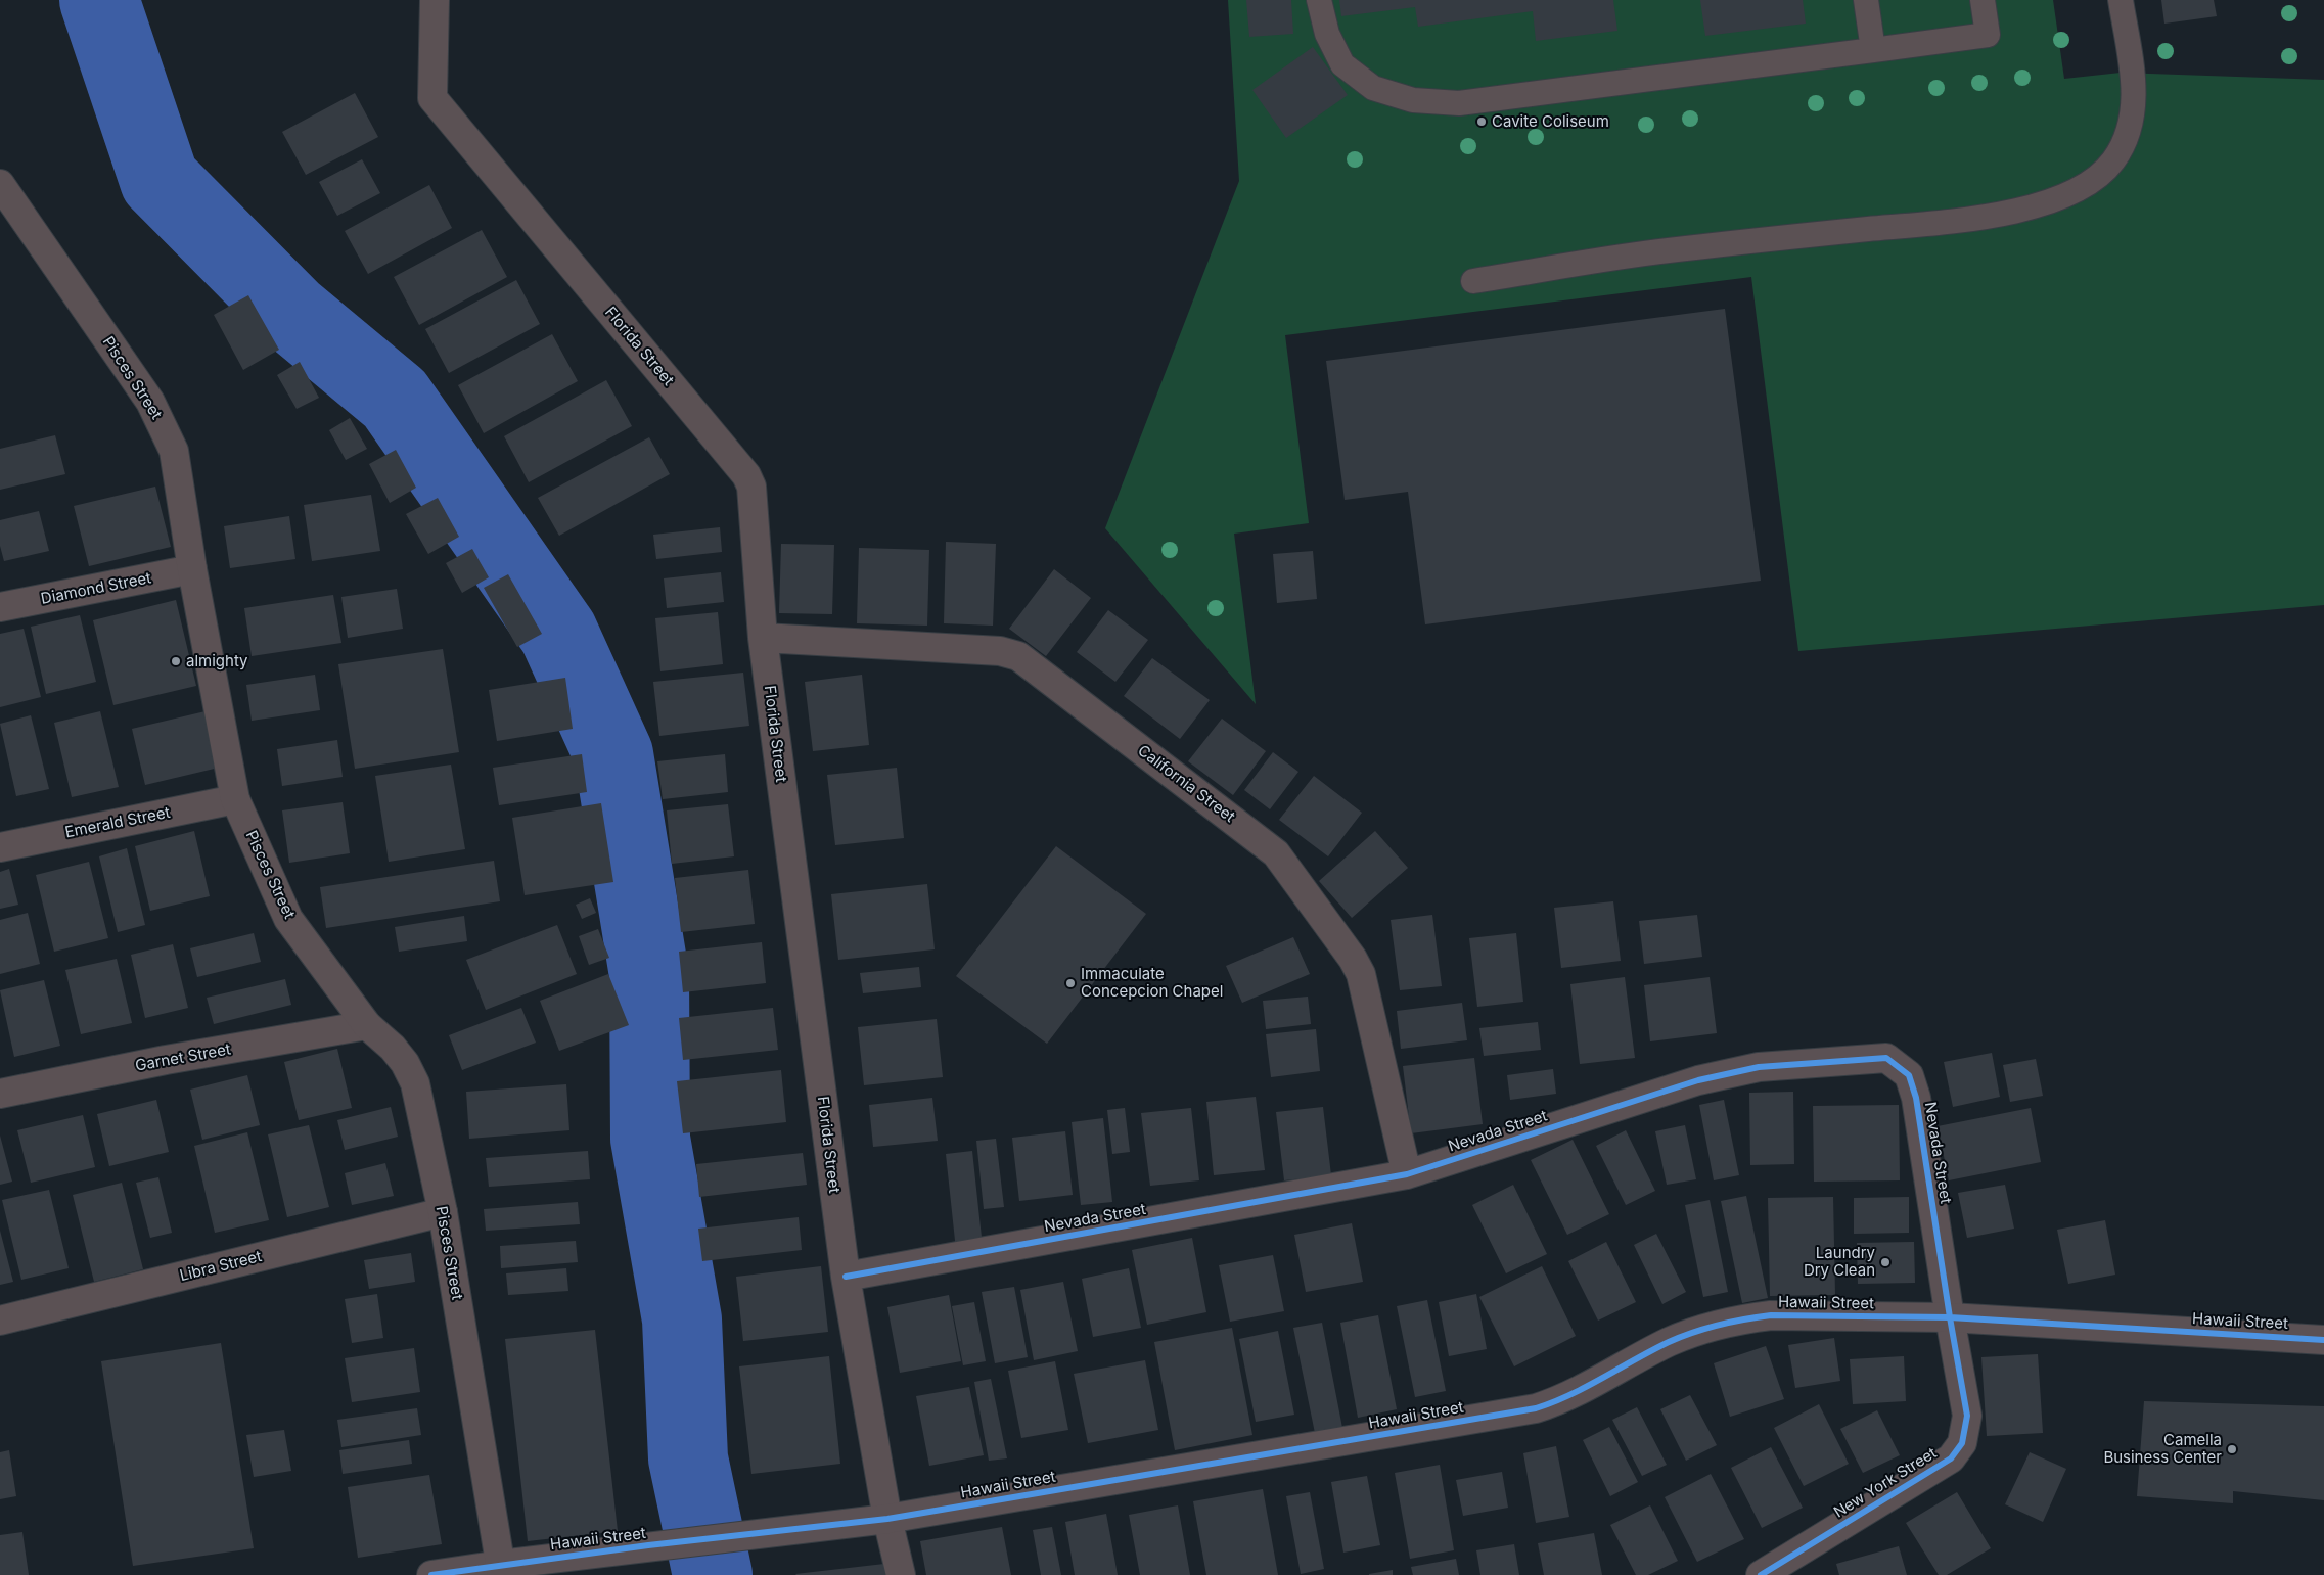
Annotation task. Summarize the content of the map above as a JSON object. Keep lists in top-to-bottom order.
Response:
{
  "streets": {
    "street": [
      "Florida Street",
      "Pisces Street",
      "Diamond Street",
      "California Street",
      "Emerald Street",
      "Garnet Street",
      "Nevada Street",
      "Libra Street",
      "Hawaii Street",
      "New York Street"
    ]
  },
  "crossings": [
    ["Florida Street", "California Street"],
    ["Florida Street", "Nevada Street"],
    ["Florida Street", "Hawaii Street"],
    ["Pisces Street", "Diamond Street"],
    ["Pisces Street", "Emerald Street"],
    ["Pisces Street", "Garnet Street"],
    ["Pisces Street", "Libra Street"],
    ["Pisces Street", "Hawaii Street"],
    ["California Street", "Nevada Street"],
    ["Nevada Street", "Hawaii Street"],
    ["Nevada Street", "New York Street"],
    ["Hawaii Street", "New York Street"]
  ],
  "places": [
    "Cavite Coliseum",
    "almighty",
    "Immaculate Concepcion Chapel",
    "Laundry Dry Clean",
    "Camella Business Center"
  ]
}
